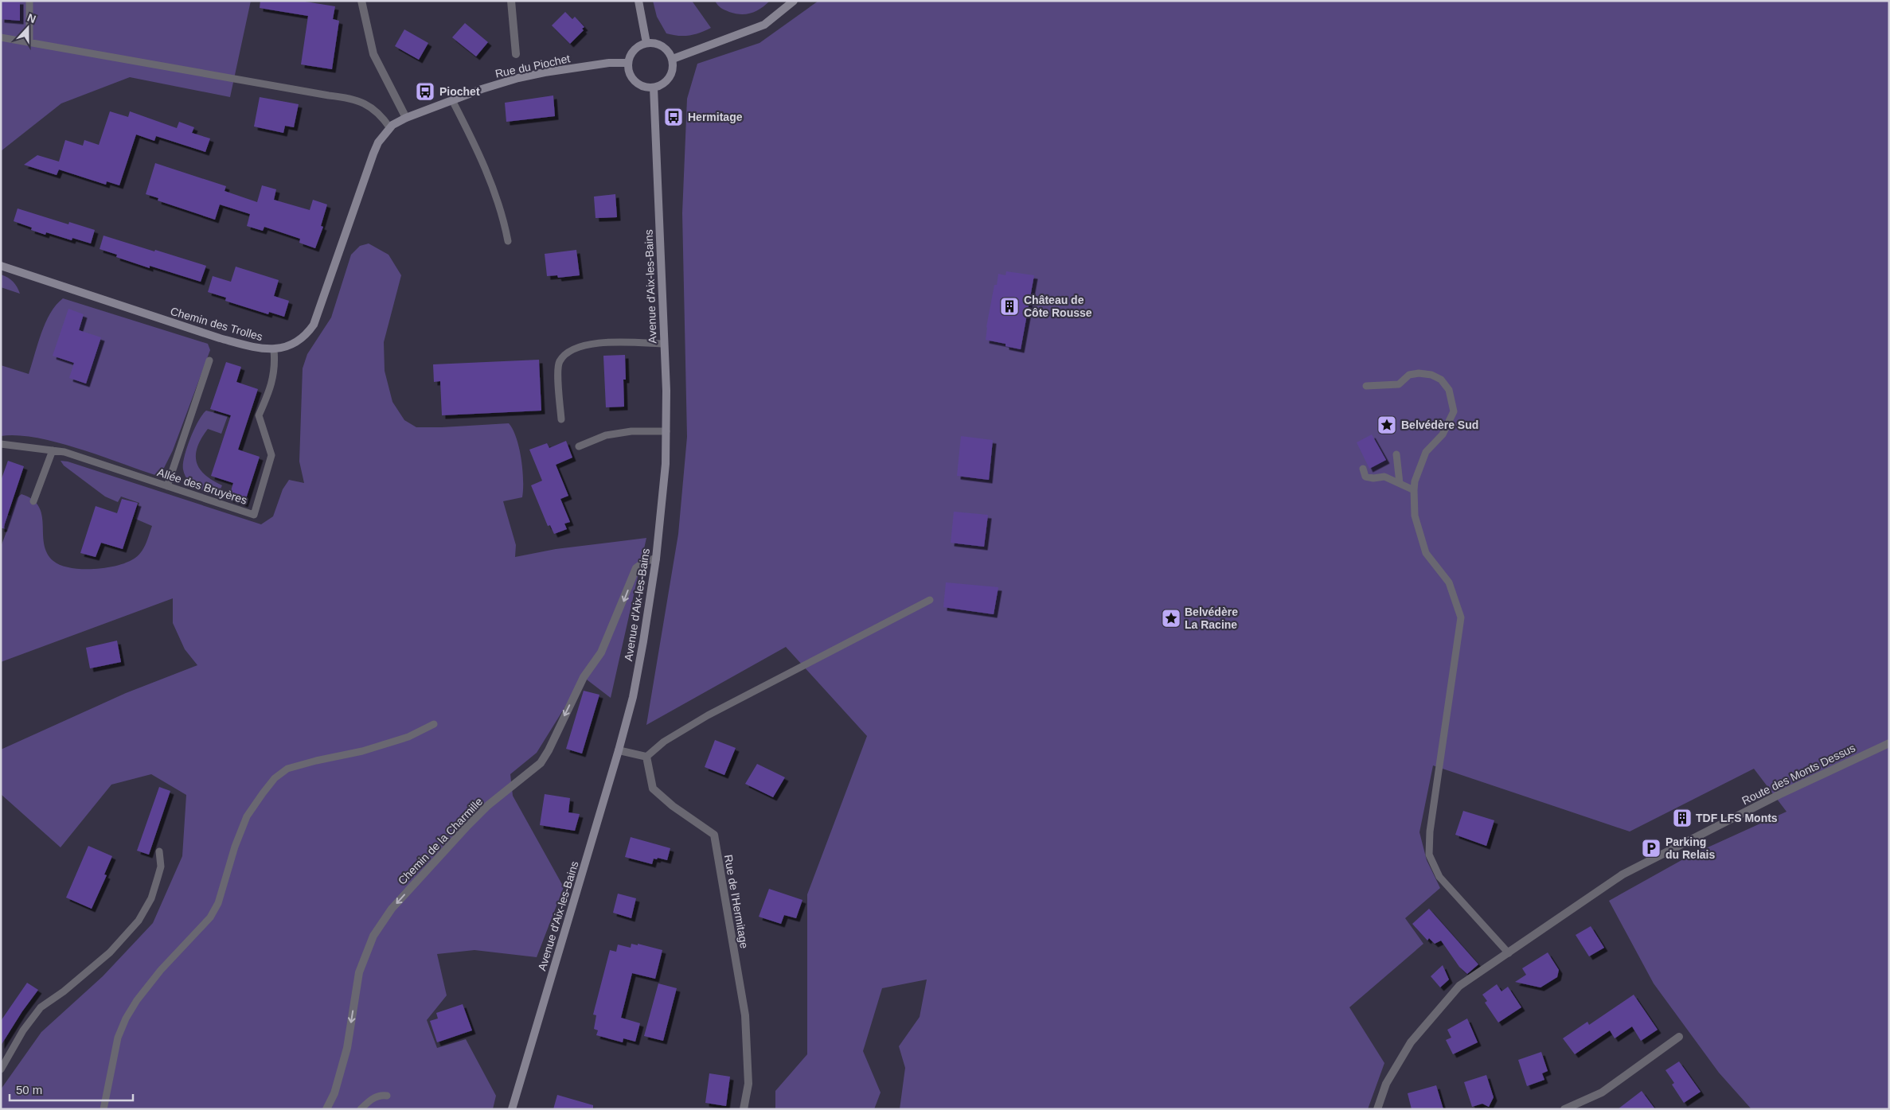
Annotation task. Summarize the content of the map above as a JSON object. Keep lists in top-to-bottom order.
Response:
{
  "streets": {
    "main road": ["Rue du Piochet", "Avenue d'Aix-les-Bains", "Chemin des Trolles"],
    "street": ["Route des Monts Dessus", "Chemin de la Charmille", "Rue de l'Hermitage"],
    "lane": ["Allée des Bruyères"]
  },
  "crossings": [
    ["Rue du Piochet", "Avenue d'Aix-les-Bains"],
    ["Rue du Piochet", "Chemin des Trolles"],
    ["Avenue d'Aix-les-Bains", "Chemin de la Charmille"],
    ["Chemin des Trolles", "Allée des Bruyères"]
  ],
  "one_way": ["Chemin de la Charmille"],
  "places": {
    "bus stop": ["Piochet", "Hermitage"],
    "building": ["Château de Côte Rousse", "TDF LFS Monts"],
    "place": ["Belvédère Sud", "Belvédère La Racine"],
    "parking": ["Parking du Relais"]
  },
  "scale_bar": "50 m",
  "north": "top"
}
